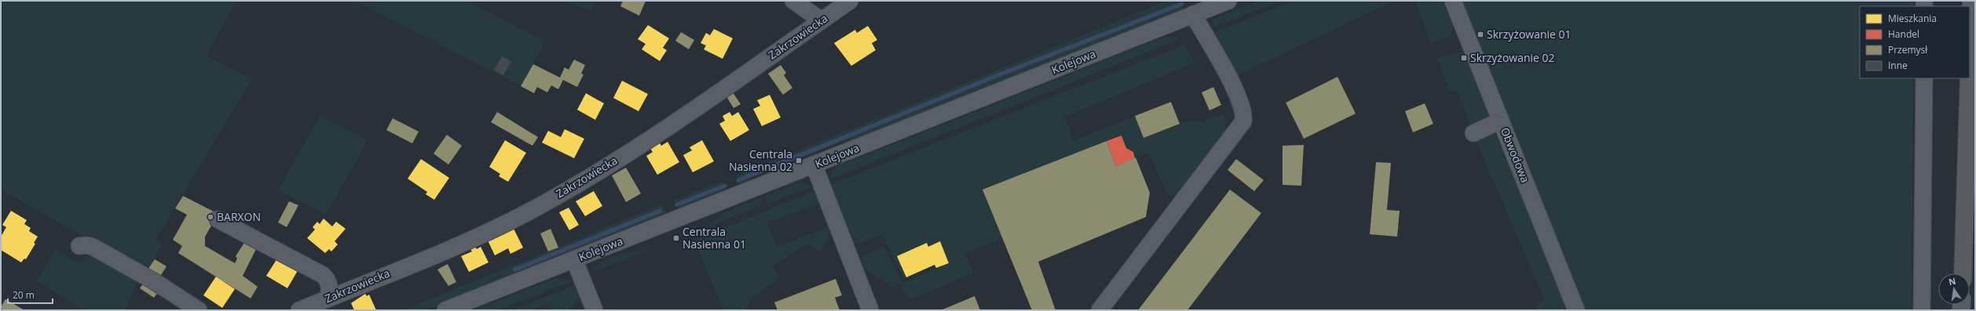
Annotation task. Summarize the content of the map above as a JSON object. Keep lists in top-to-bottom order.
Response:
{
  "streets": {
    "street": ["Zakrzowiecka", "Kolejowa", "Obwodowa"]
  },
  "places": {
    "transit": [
      "Skrzyżowanie 01",
      "Skrzyżowanie 02",
      "Centrala Nasienna 02",
      "Centrala Nasienna 01"
    ],
    "other": ["BARXON"]
  },
  "legend": [
    "Mieszkania",
    "Handel",
    "Przemysł",
    "Inne"
  ],
  "scale_bar": "20 m",
  "north": "top"
}
